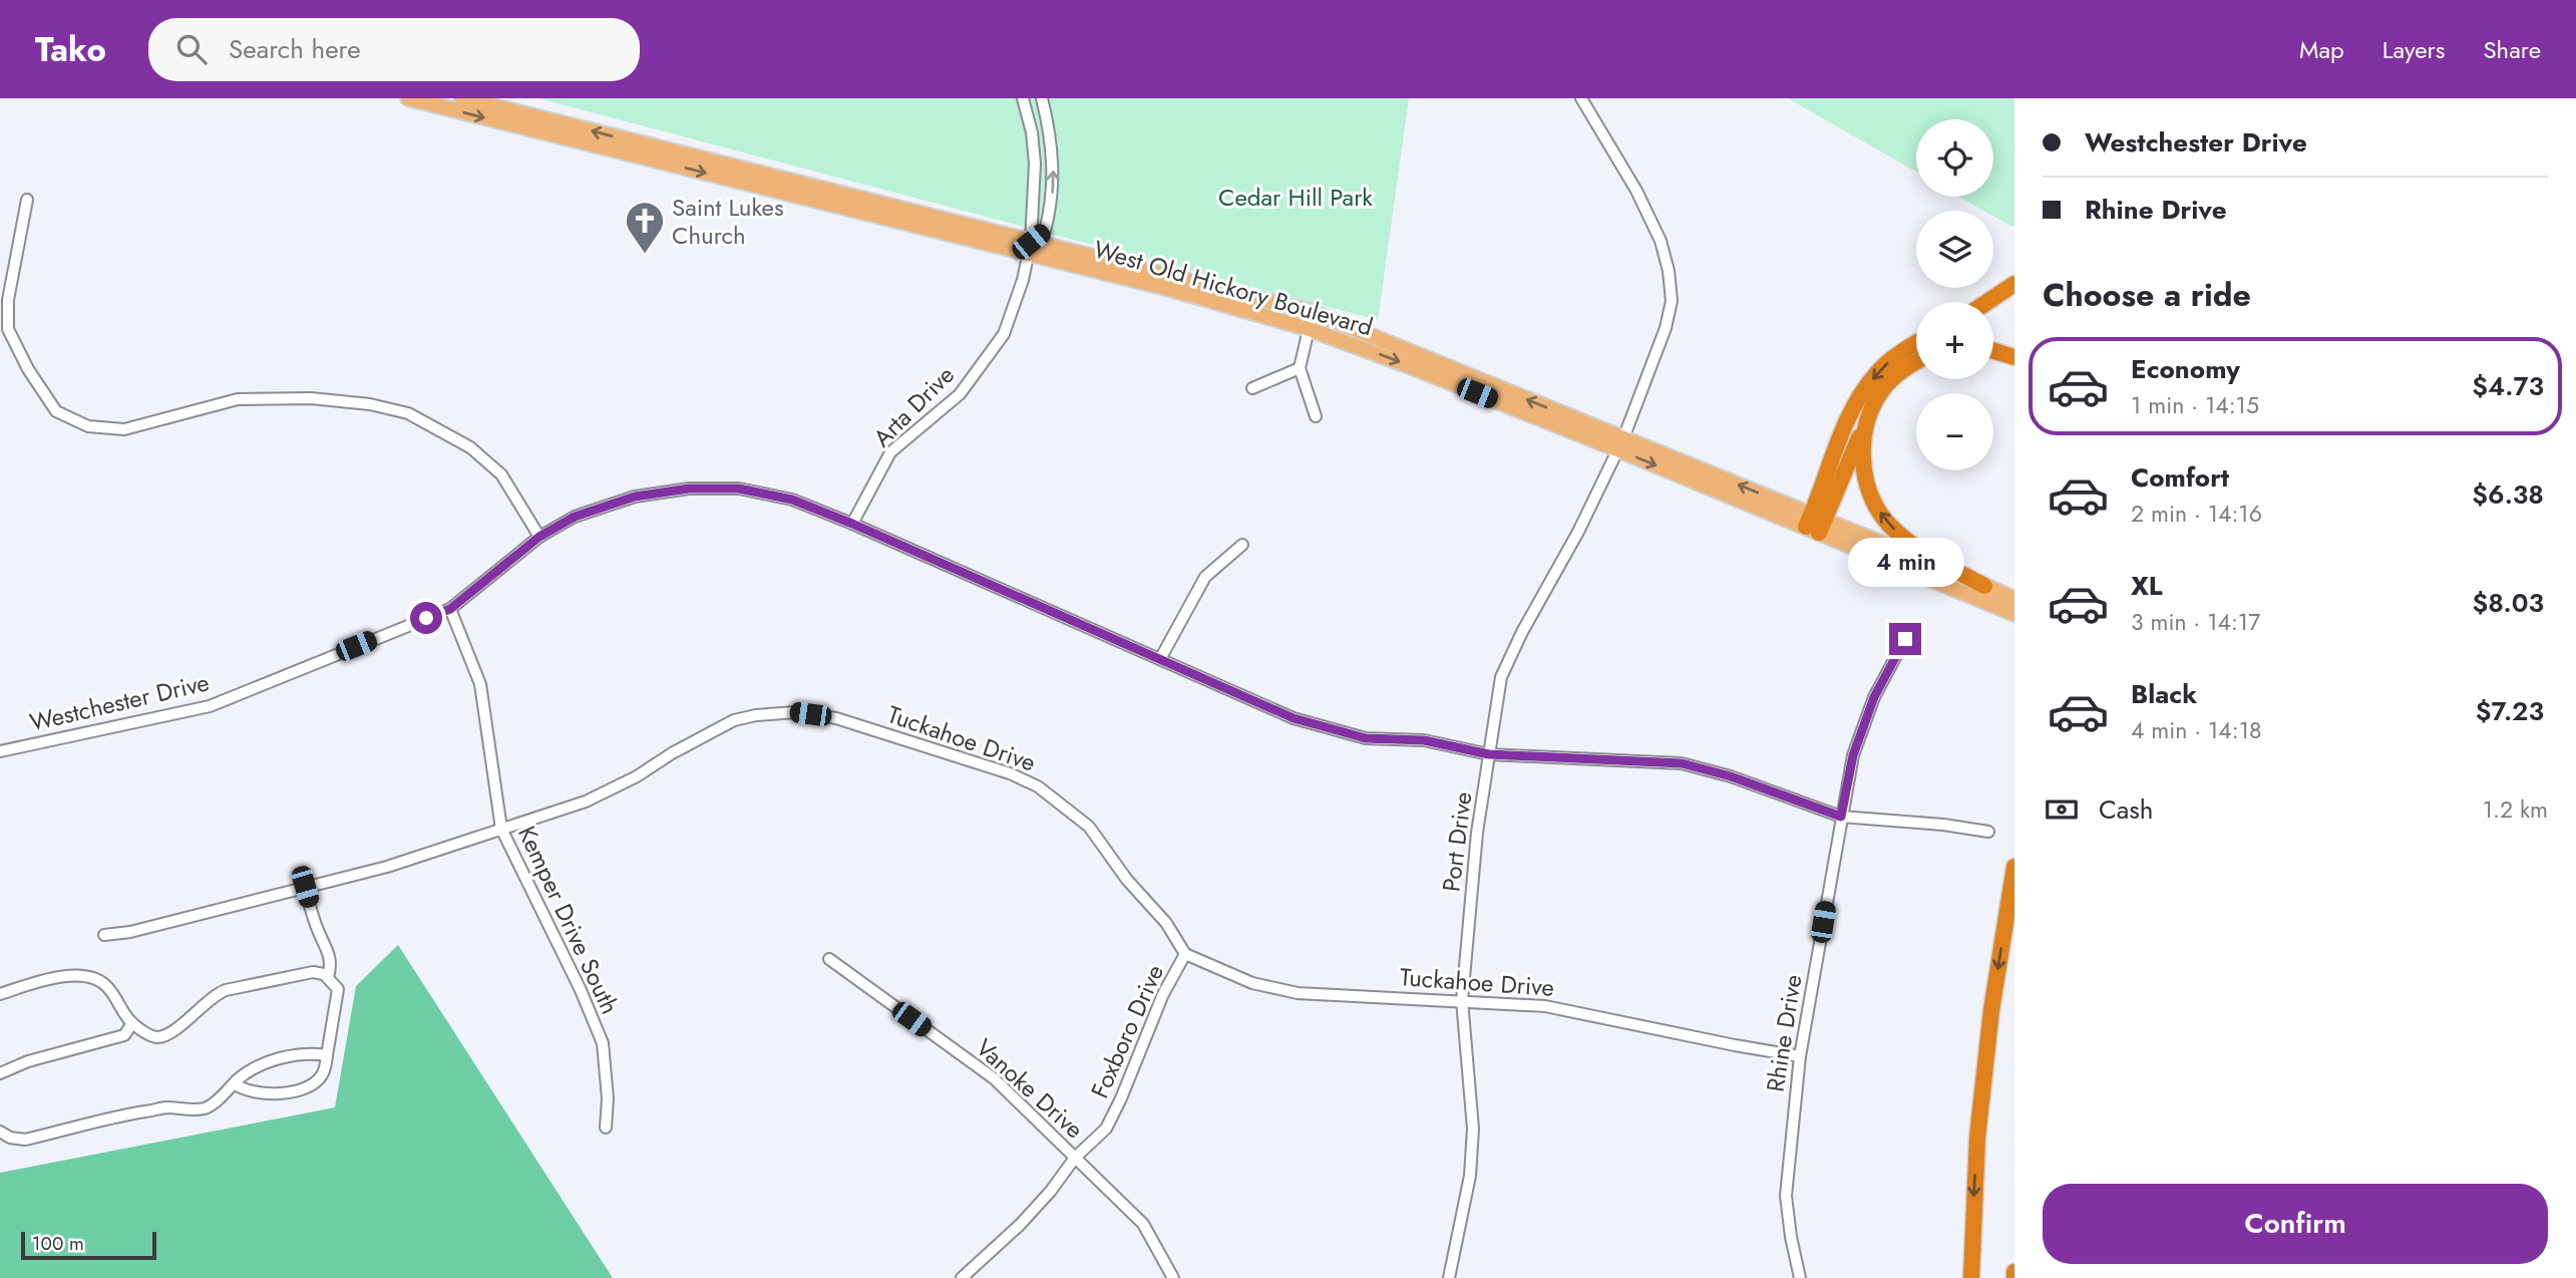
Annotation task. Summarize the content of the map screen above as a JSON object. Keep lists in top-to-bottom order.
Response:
{
  "streets": {
    "main road": ["West Old Hickory Boulevard"],
    "street": [
      "Arta Drive",
      "Westchester Drive",
      "Tuckahoe Drive",
      "Port Drive",
      "Kemper Drive South",
      "Foxboro Drive",
      "Rhine Drive",
      "Vanoke Drive"
    ]
  },
  "crossings": [
    ["West Old Hickory Boulevard", "Arta Drive"],
    ["West Old Hickory Boulevard", "Port Drive"],
    ["Arta Drive", "Westchester Drive"],
    ["Westchester Drive", "Port Drive"],
    ["Westchester Drive", "Kemper Drive South"],
    ["Westchester Drive", "Rhine Drive"],
    ["Tuckahoe Drive", "Port Drive"],
    ["Tuckahoe Drive", "Kemper Drive South"],
    ["Tuckahoe Drive", "Foxboro Drive"],
    ["Tuckahoe Drive", "Rhine Drive"],
    ["Foxboro Drive", "Vanoke Drive"]
  ],
  "parks": ["Cedar Hill Park"],
  "places": {
    "church": ["Saint Lukes Church"]
  },
  "scale_bar": "100 m",
  "page": {
    "header": "Tako",
    "search": "Search here",
    "nav": ["Map", "Layers", "Share"],
    "banner": ["Westchester Drive", "Rhine Drive"],
    "map_buttons": ["+", "−"],
    "heading": "Choose a ride",
    "list": [
      {
        "name": "Economy",
        "note": "1 min · 14:15",
        "value": "$4.73"
      },
      {
        "name": "Comfort",
        "note": "2 min · 14:16",
        "value": "$6.38"
      },
      {
        "name": "XL",
        "note": "3 min · 14:17",
        "value": "$8.03"
      },
      {
        "name": "Black",
        "note": "4 min · 14:18",
        "value": "$7.23"
      }
    ],
    "bubble": "4 min",
    "pay": ["Cash", "1.2 km"],
    "buttons": "Confirm",
    "scale": "100 m"
  }
}
